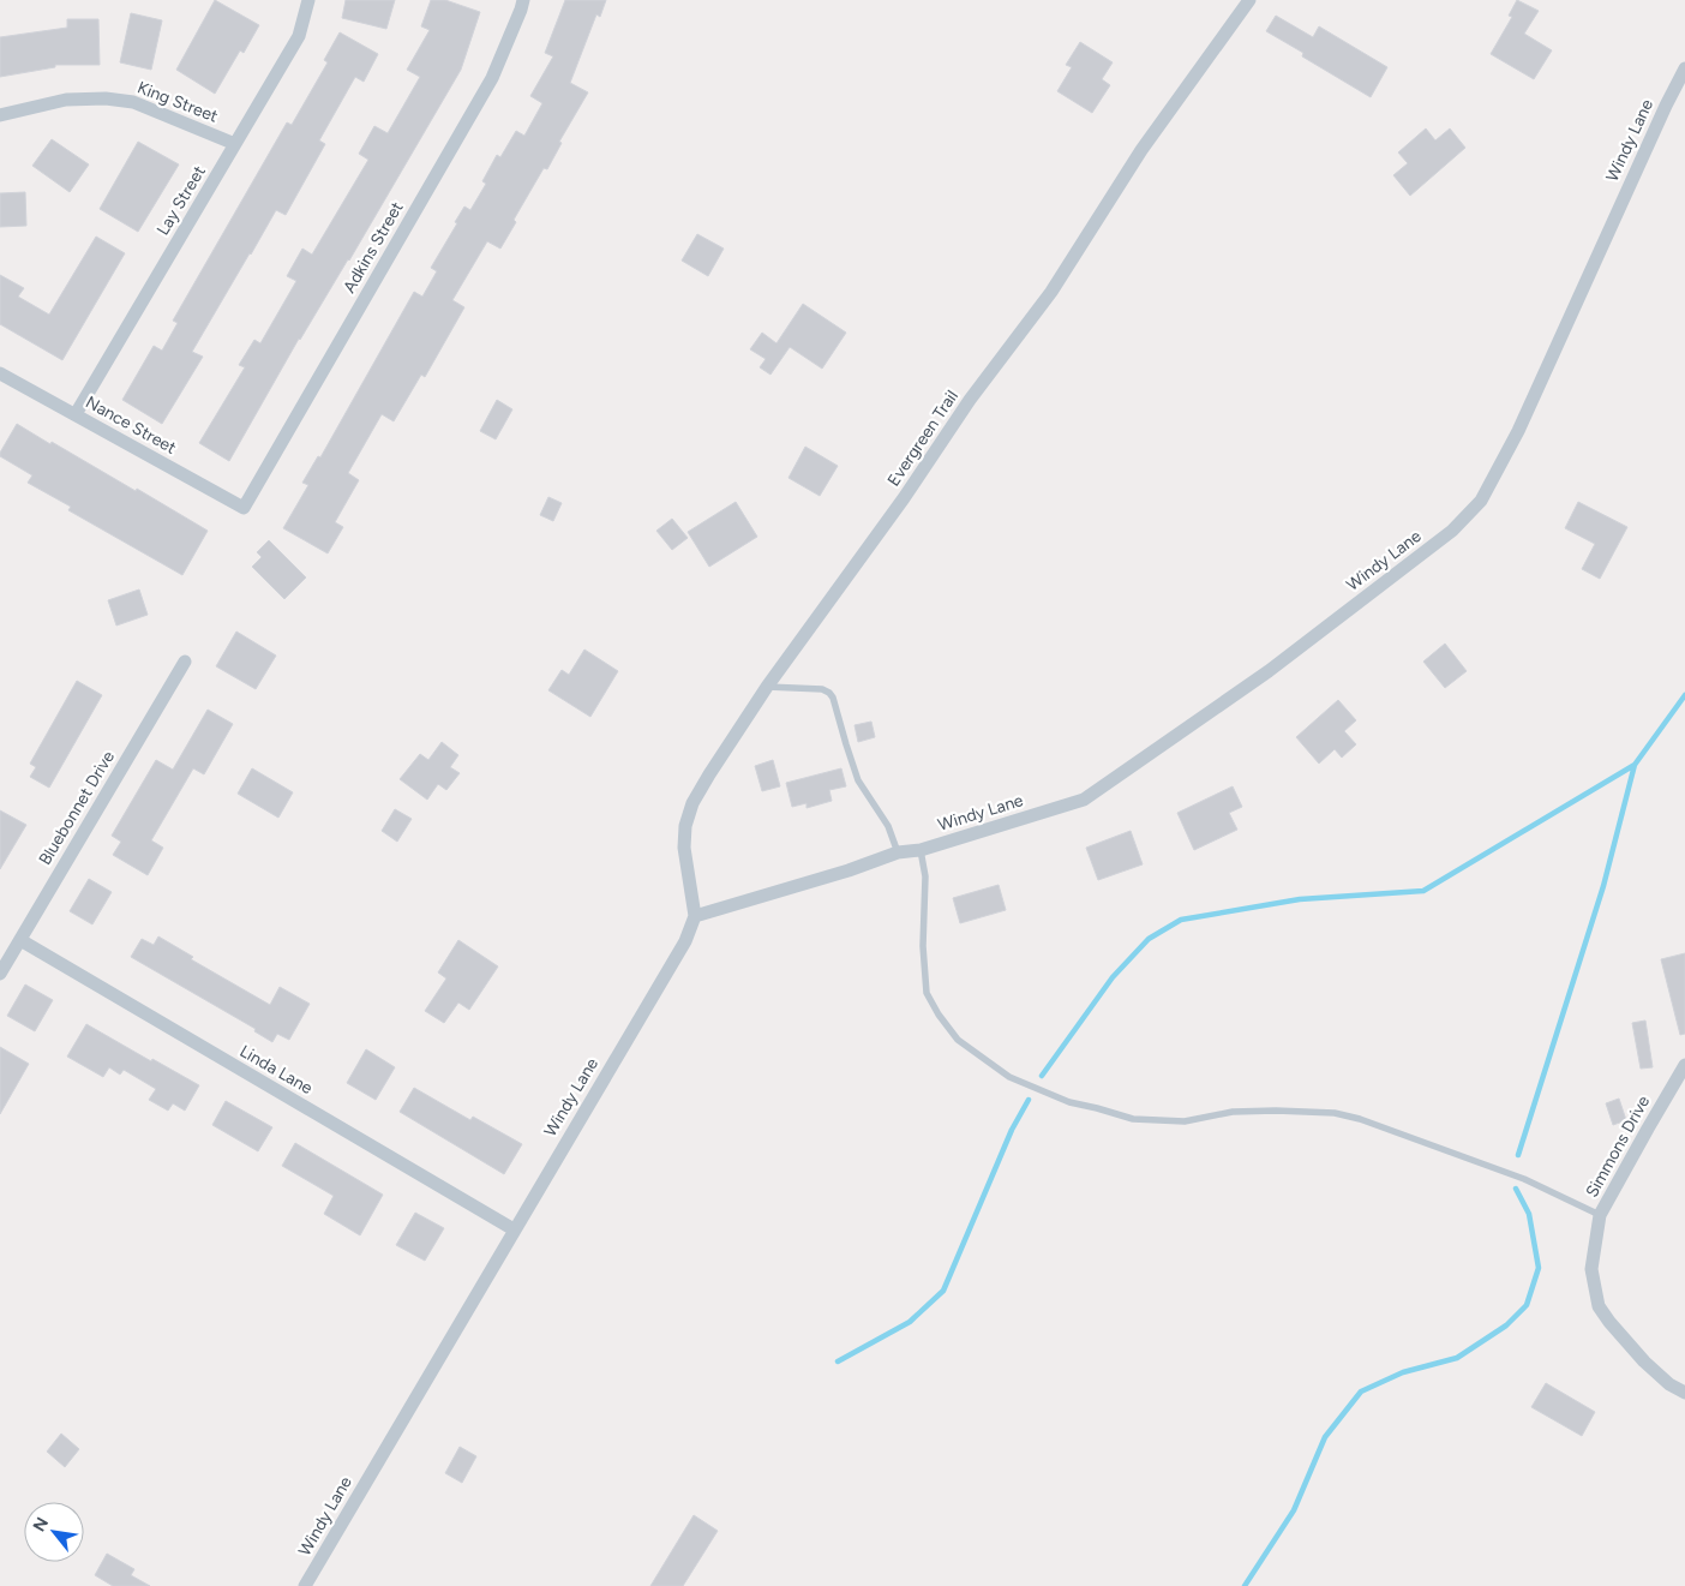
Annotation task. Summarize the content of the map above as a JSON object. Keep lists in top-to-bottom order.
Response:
{
  "streets": {
    "street": [
      "King Street",
      "Windy Lane",
      "Lay Street",
      "Adkins Street",
      "Nance Street",
      "Evergreen Trail",
      "Bluebonnet Drive",
      "Linda Lane",
      "Simmons Drive"
    ]
  },
  "crossings": [
    ["King Street", "Lay Street"],
    ["Windy Lane", "Evergreen Trail"],
    ["Windy Lane", "Linda Lane"],
    ["Lay Street", "Nance Street"],
    ["Adkins Street", "Nance Street"],
    ["Bluebonnet Drive", "Linda Lane"]
  ],
  "north": "top left"
}
